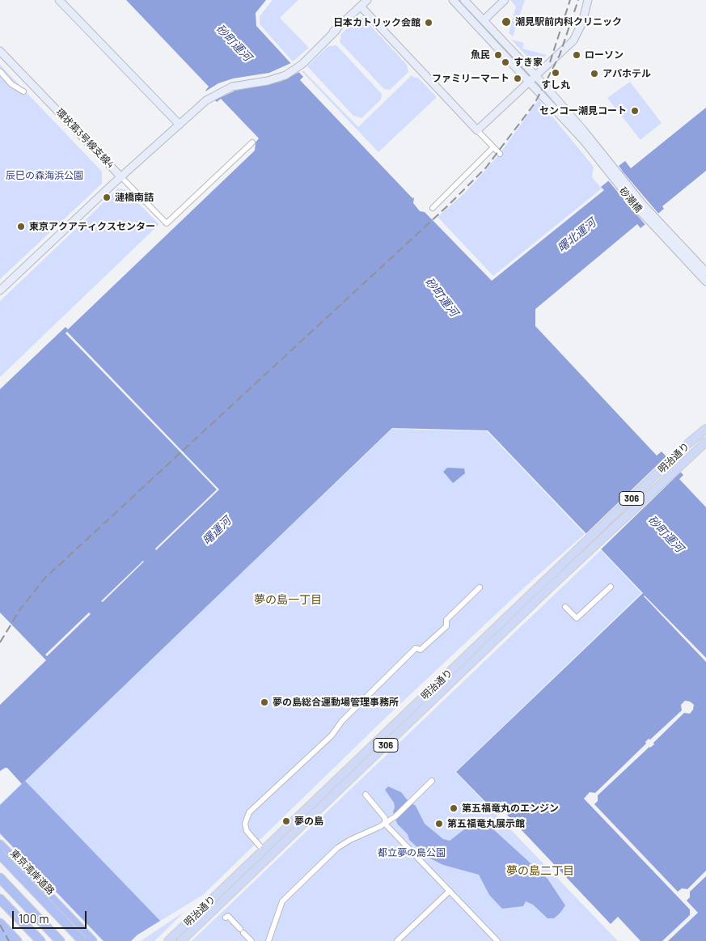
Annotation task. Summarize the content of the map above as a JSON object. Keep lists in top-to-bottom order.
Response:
{
  "streets": {
    "highway": ["東京湾岸道路"],
    "main road": ["明治通り", "306"],
    "street": ["環状第3号線支線4", "砂潮橋"]
  },
  "districts": ["夢の島一丁目", "夢の島二丁目"],
  "water": ["砂町運河", "曙北運河", "曙運河"],
  "parks": ["辰巳の森海浜公園", "都立夢の島公園"],
  "places": [
    "潮見駅前内科クリニック",
    "日本カトリック会館",
    "魚民",
    "ローソン",
    "すき家",
    "すし丸",
    "アパホテル",
    "ファミリーマート",
    "センコー潮見コート",
    "漣橋南詰",
    "東京アクアティクスセンター",
    "夢の島総合運動場管理事務所",
    "第五福竜丸のエンジン",
    "夢の島",
    "第五福竜丸展示館"
  ],
  "scale_bar": "100 m"
}
